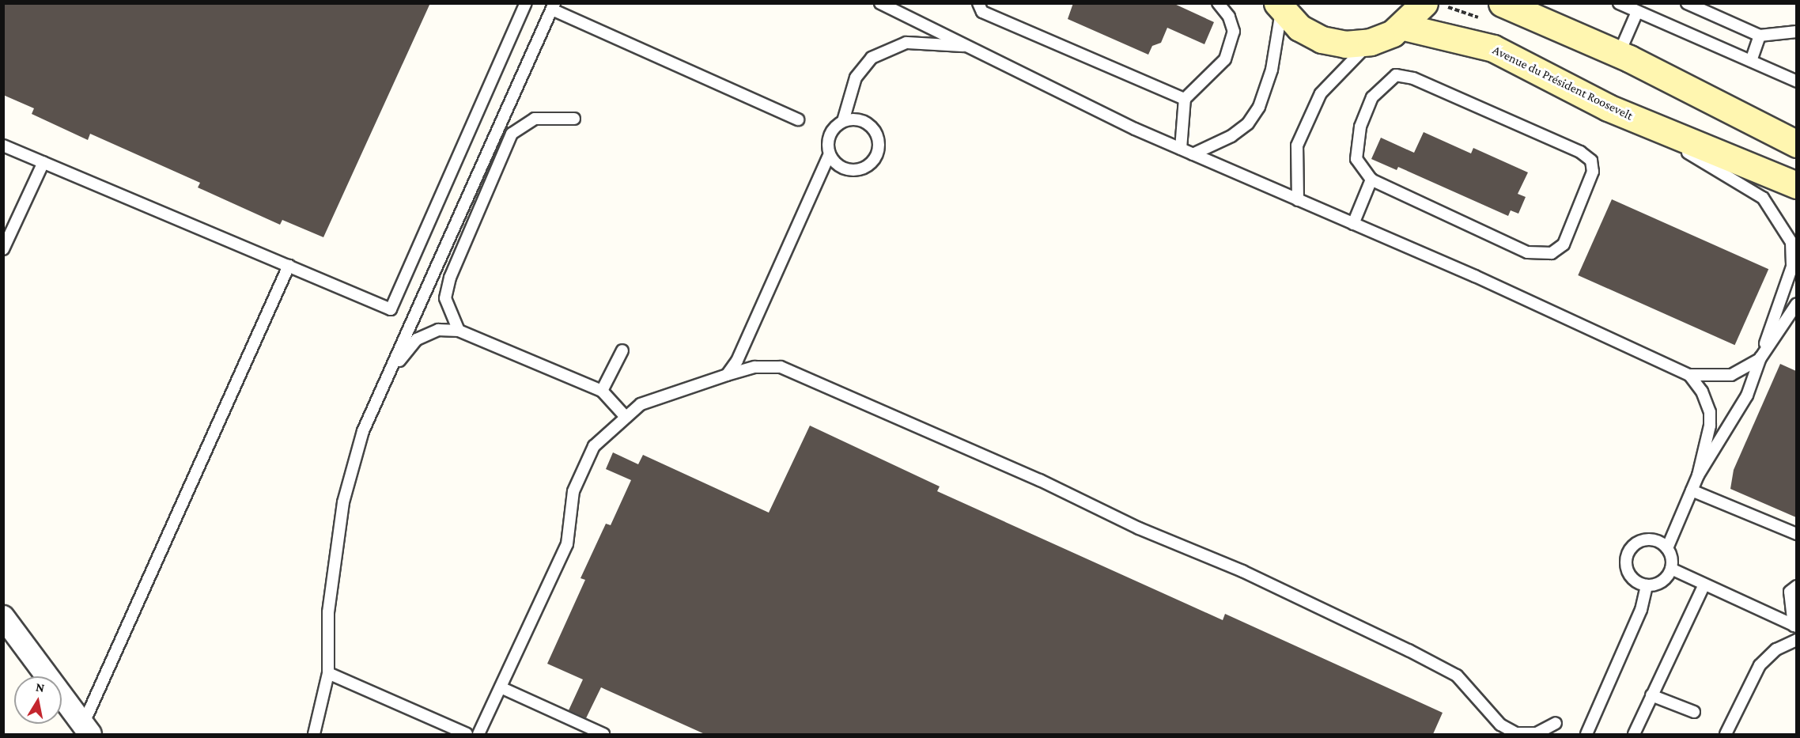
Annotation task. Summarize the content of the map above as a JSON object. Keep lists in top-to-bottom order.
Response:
{
  "streets": {
    "main road": ["Avenue du Président Roosevelt"]
  },
  "north": "top"
}
